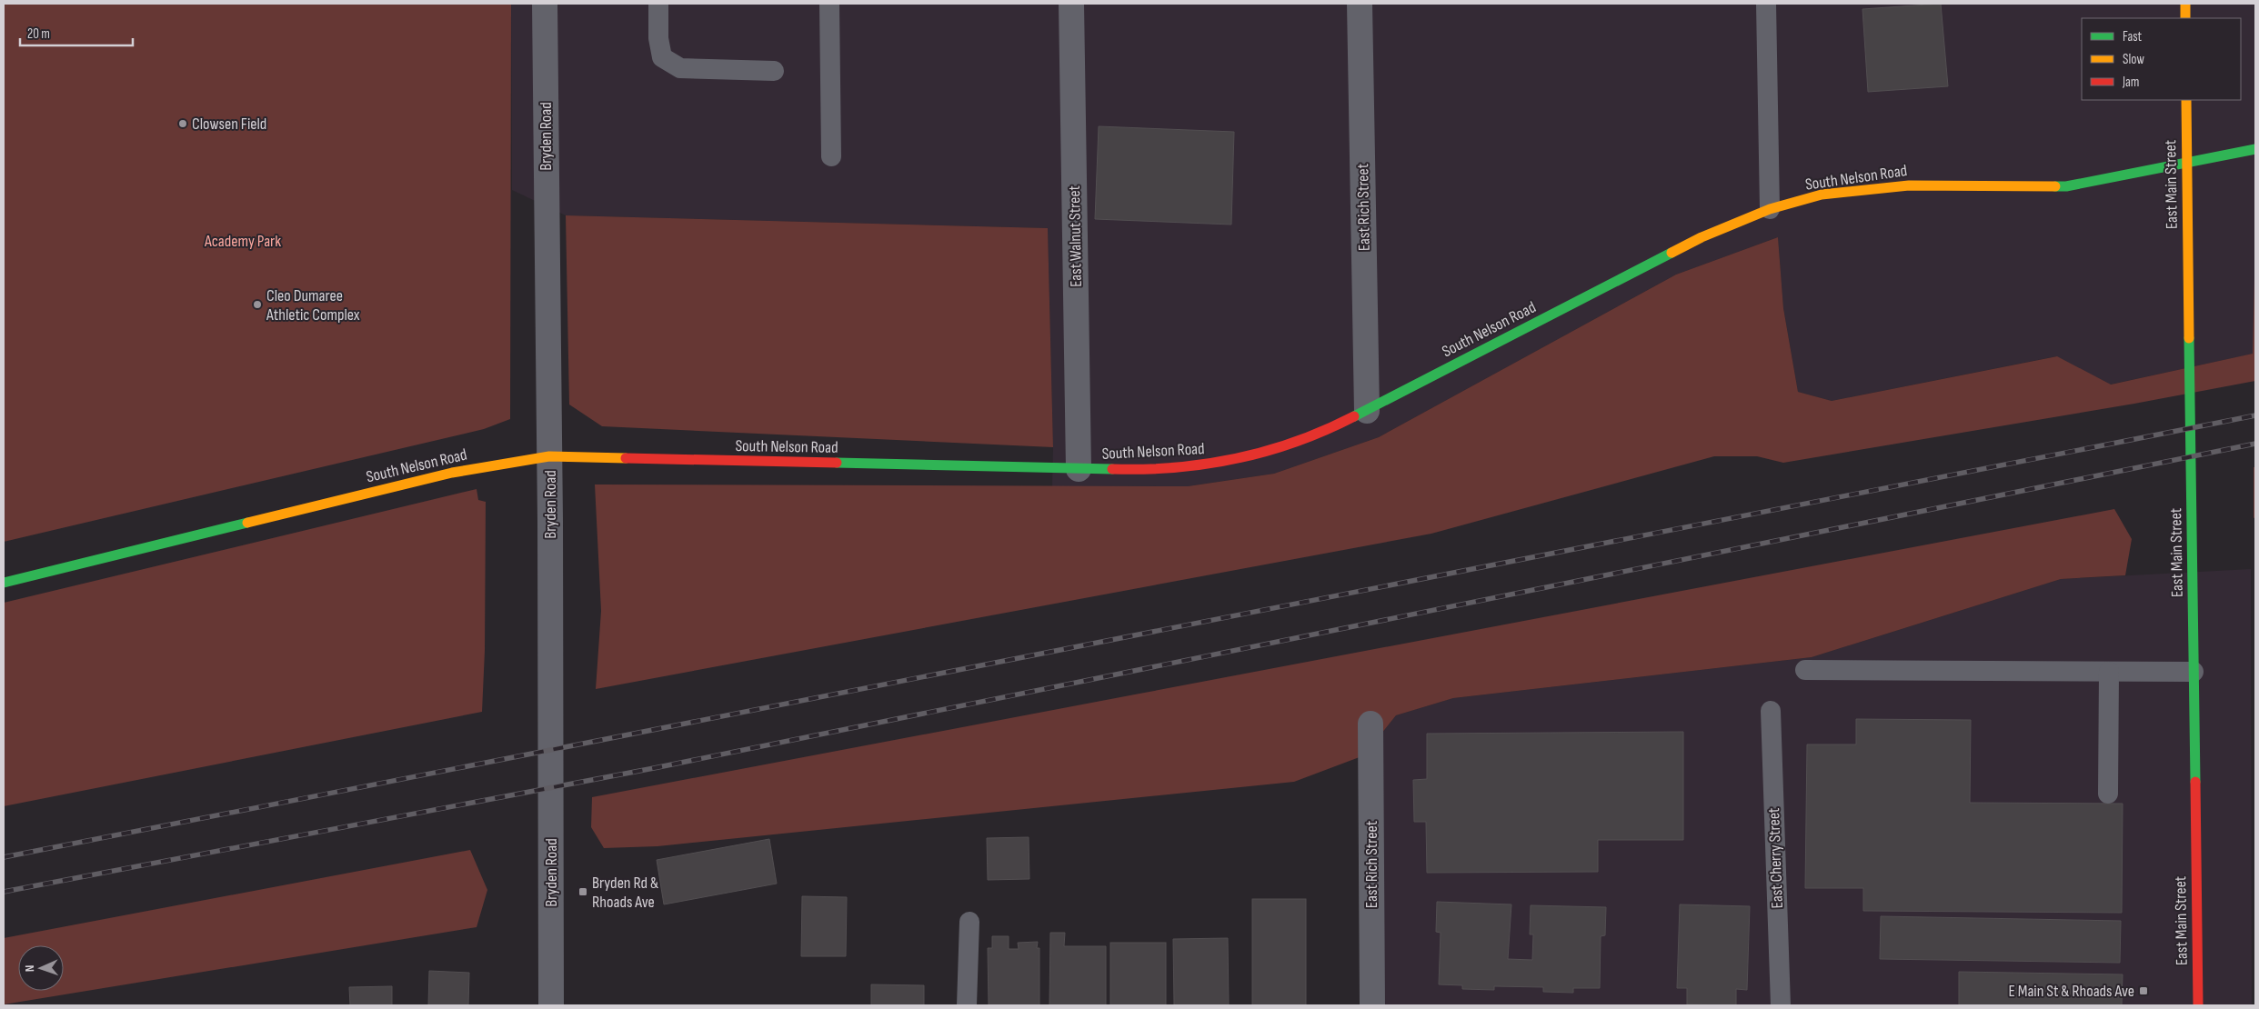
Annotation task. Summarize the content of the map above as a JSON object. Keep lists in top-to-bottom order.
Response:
{
  "streets": {
    "main road": ["South Nelson Road", "East Main Street"],
    "street": ["Bryden Road", "East Rich Street", "East Walnut Street"],
    "lane": ["East Cherry Street"]
  },
  "crossings": [
    ["Bryden Road", "South Nelson Road"],
    ["South Nelson Road", "East Main Street"],
    ["South Nelson Road", "East Rich Street"],
    ["South Nelson Road", "East Walnut Street"]
  ],
  "parks": ["Academy Park"],
  "places": {
    "other": ["Clowsen Field", "Cleo Dumaree Athletic Complex"],
    "transit": ["Bryden Rd & Rhoads Ave", "E Main St & Rhoads Ave"]
  },
  "legend": ["Fast", "Slow", "Jam"],
  "scale_bar": "20 m",
  "north": "left"
}
